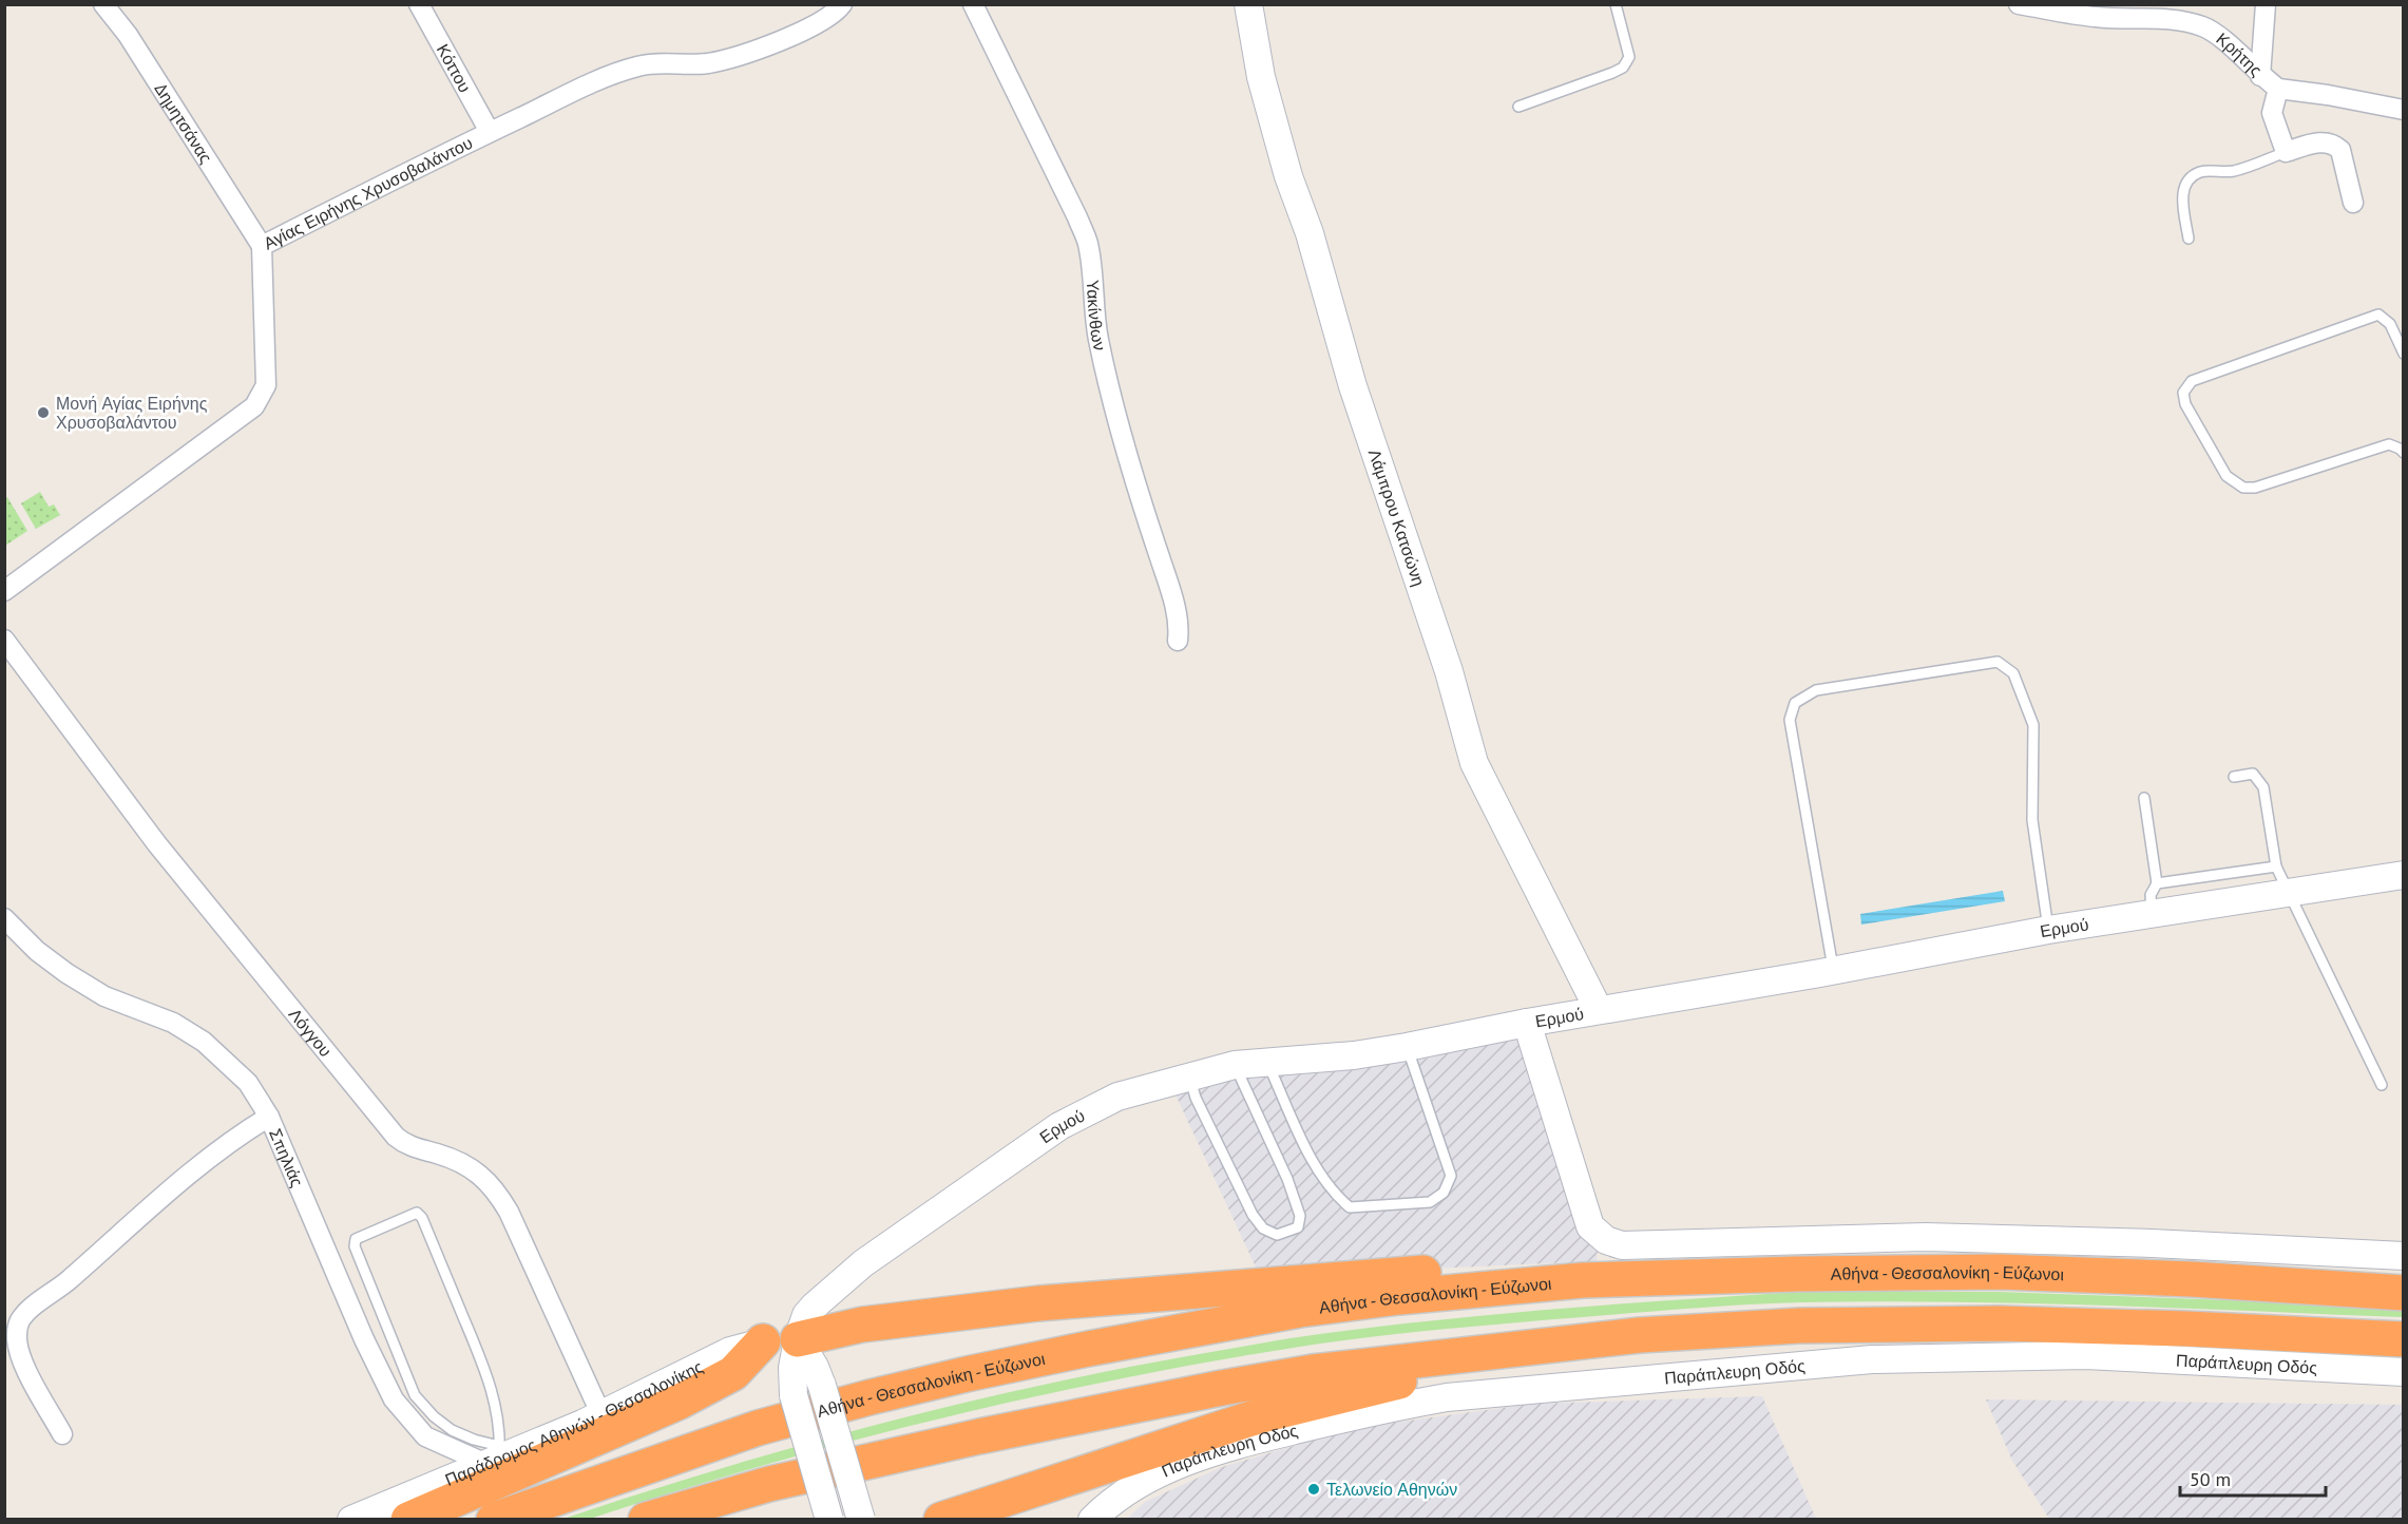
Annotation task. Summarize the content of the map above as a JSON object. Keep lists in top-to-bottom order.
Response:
{
  "streets": {
    "highway": ["Αθήνα - Θεσσαλονίκη - Εύζωνοι"],
    "street": [
      "Κρήτης",
      "Κόττου",
      "Δημητσάνας",
      "Αγίας Ειρήνης Χρυσοβαλάντου",
      "Υακίνθων",
      "Λάμπρου Κατσώνη",
      "Ερμού",
      "Λόγγου",
      "Σπηλιάς",
      "Παράπλευρη Οδός",
      "Παράδρομος Αθηνών - Θεσσαλονίκης"
    ]
  },
  "crossings": [
    ["Κόττου", "Αγίας Ειρήνης Χρυσοβαλάντου"],
    ["Δημητσάνας", "Αγίας Ειρήνης Χρυσοβαλάντου"],
    ["Λάμπρου Κατσώνη", "Ερμού"],
    ["Ερμού", "Παράδρομος Αθηνών - Θεσσαλονίκης"],
    ["Λόγγου", "Παράδρομος Αθηνών - Θεσσαλονίκης"],
    ["Σπηλιάς", "Παράδρομος Αθηνών - Θεσσαλονίκης"]
  ],
  "places": ["Μονή Αγίας Ειρήνης Χρυσοβαλάντου", "Τελωνείο Αθηνών"],
  "scale_bar": "50 m"
}
